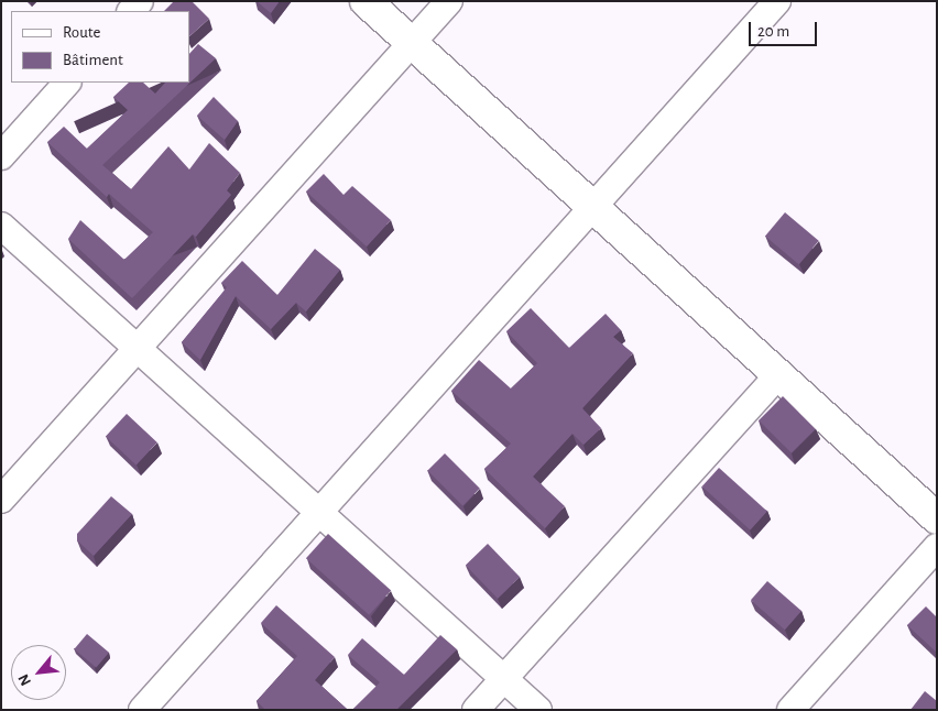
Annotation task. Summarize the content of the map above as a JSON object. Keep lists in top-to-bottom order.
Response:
{
  "legend": ["Route", "Bâtiment"],
  "scale_bar": "20 m",
  "north": "bottom left"
}
